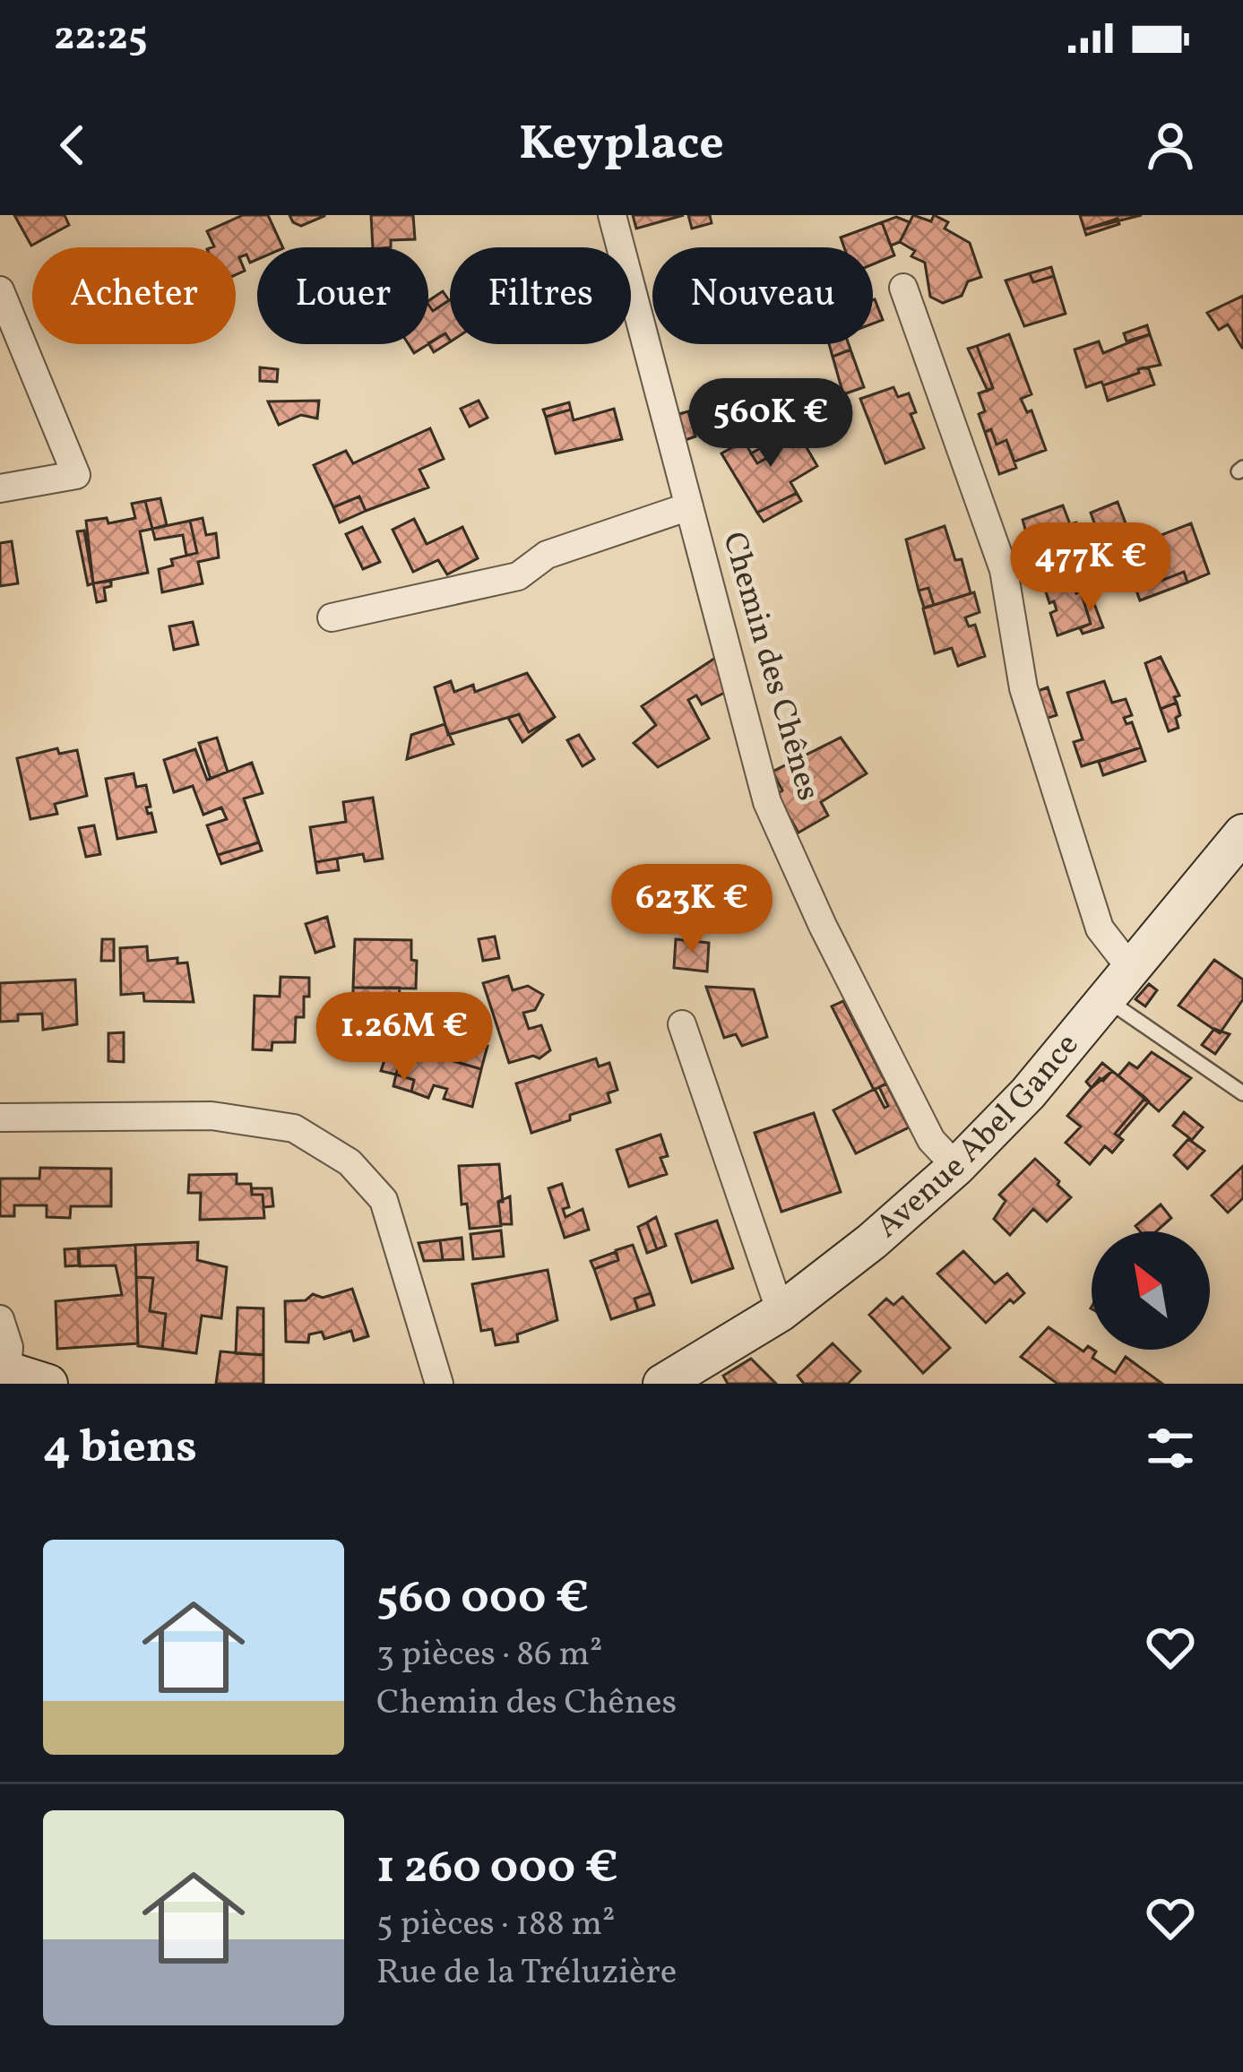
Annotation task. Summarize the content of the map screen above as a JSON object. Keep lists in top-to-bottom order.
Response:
{
  "streets": {
    "main road": ["Avenue Abel Gance"],
    "street": ["Chemin des Chênes"]
  },
  "crossings": [
    ["Chemin des Chênes", "Avenue Abel Gance"]
  ],
  "north": "top left",
  "page": {
    "status": "22:25",
    "header": "Keyplace",
    "chip": [
      "Acheter",
      "Louer",
      "Filtres",
      "Nouveau"
    ],
    "price": [
      "560K €",
      "477K €",
      "623K €",
      "1.26M €"
    ],
    "heading": "4 biens",
    "list": [
      {
        "name": "560 000 €",
        "note": "3 pièces · 86 m² · Chemin des Chênes"
      },
      {
        "name": "1 260 000 €",
        "note": "5 pièces · 188 m² · Rue de la Tréluzière"
      }
    ]
  }
}
